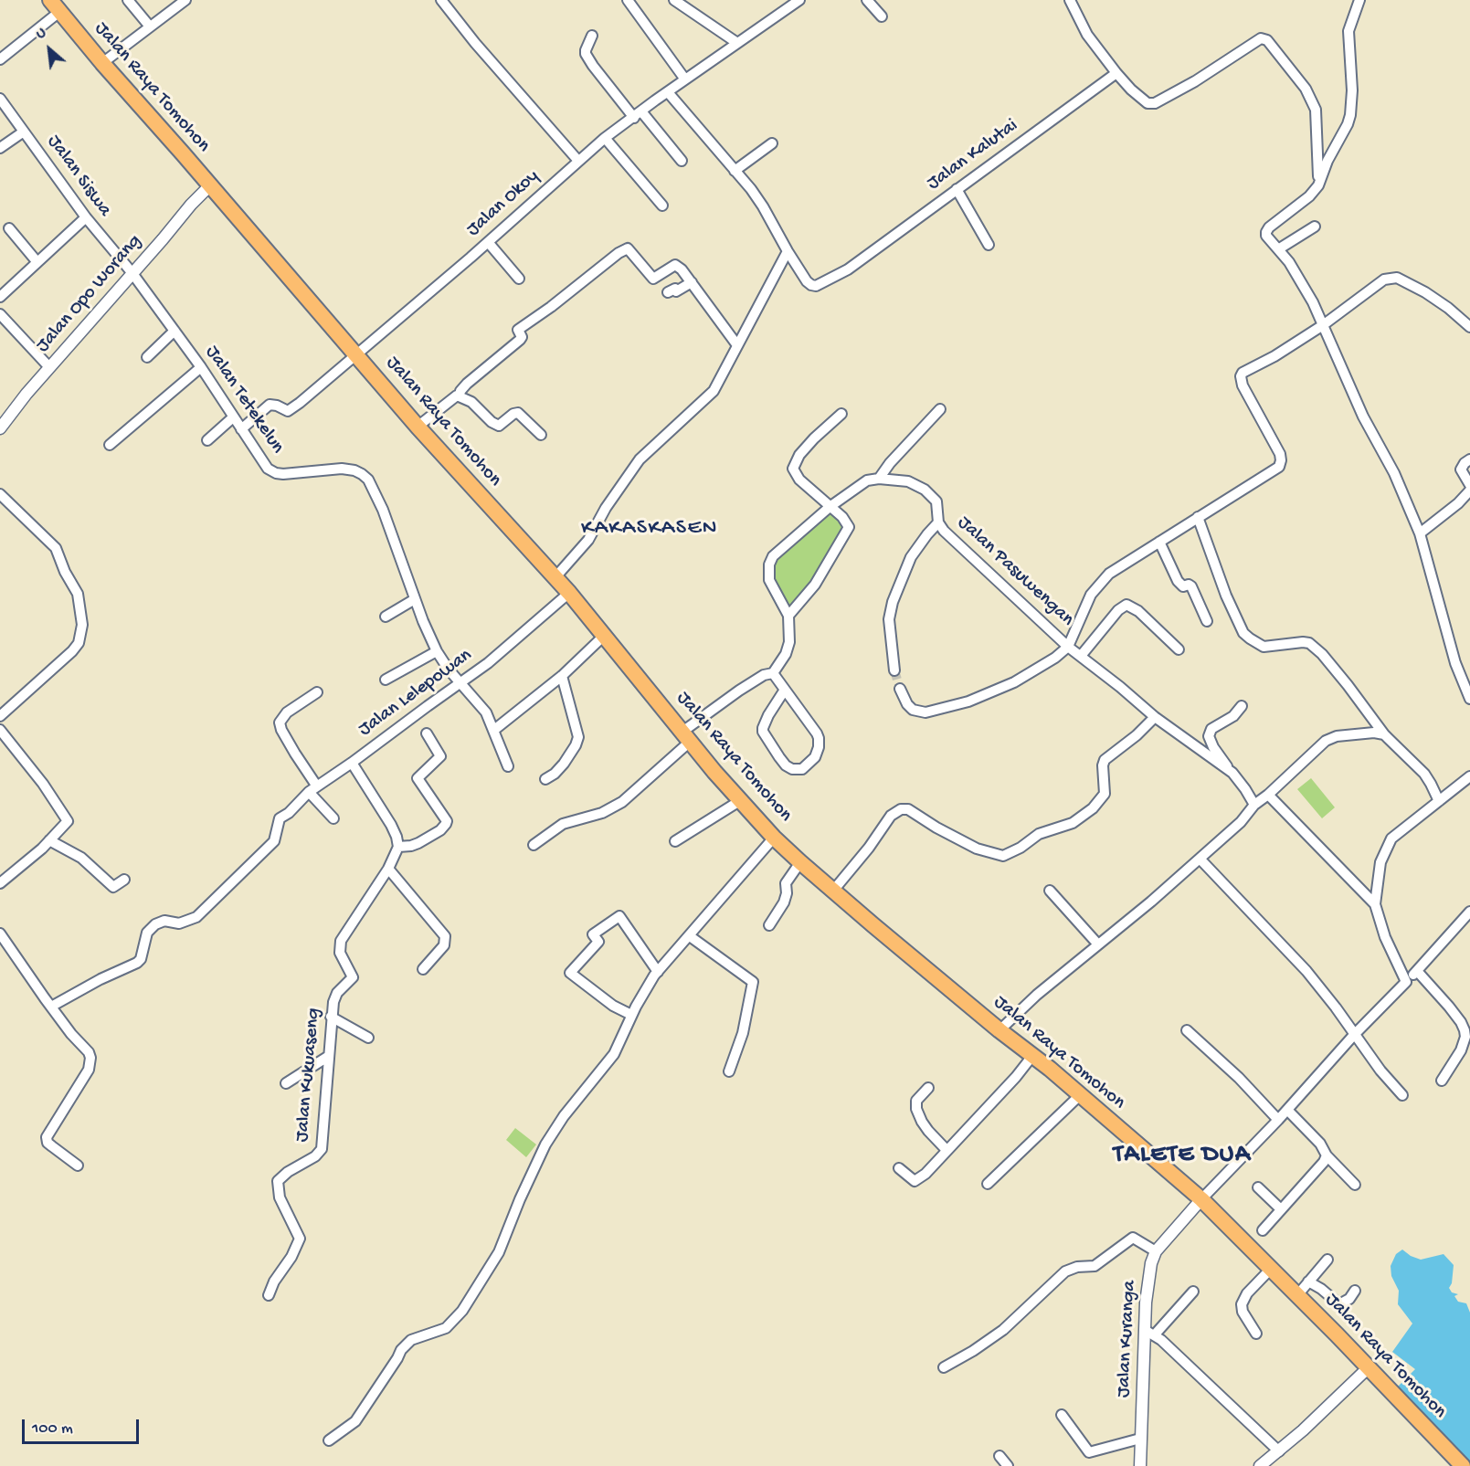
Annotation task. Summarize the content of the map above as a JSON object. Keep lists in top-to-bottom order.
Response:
{
  "streets": {
    "highway": ["Jalan Raya Tomohon"],
    "street": [
      "Jalan Kalutai",
      "Jalan Siswa",
      "Jalan Okoy",
      "Jalan Opo Worang",
      "Jalan Tetekelun",
      "Jalan Pasuwengan",
      "Jalan Lelepowan",
      "Jalan Kukuaseng",
      "Jalan Kuranga"
    ]
  },
  "crossings": [
    ["Jalan Raya Tomohon", "Jalan Okoy"],
    ["Jalan Raya Tomohon", "Jalan Opo Worang"],
    ["Jalan Raya Tomohon", "Jalan Lelepowan"],
    ["Jalan Raya Tomohon", "Jalan Kuranga"],
    ["Jalan Kalutai", "Jalan Okoy"],
    ["Jalan Siswa", "Jalan Opo Worang"],
    ["Jalan Siswa", "Jalan Tetekelun"],
    ["Jalan Okoy", "Jalan Tetekelun"],
    ["Jalan Opo Worang", "Jalan Tetekelun"],
    ["Jalan Tetekelun", "Jalan Lelepowan"]
  ],
  "districts": ["KAKASKASEN", "TALETE DUA"],
  "scale_bar": "100 m",
  "north": "top left"
}
